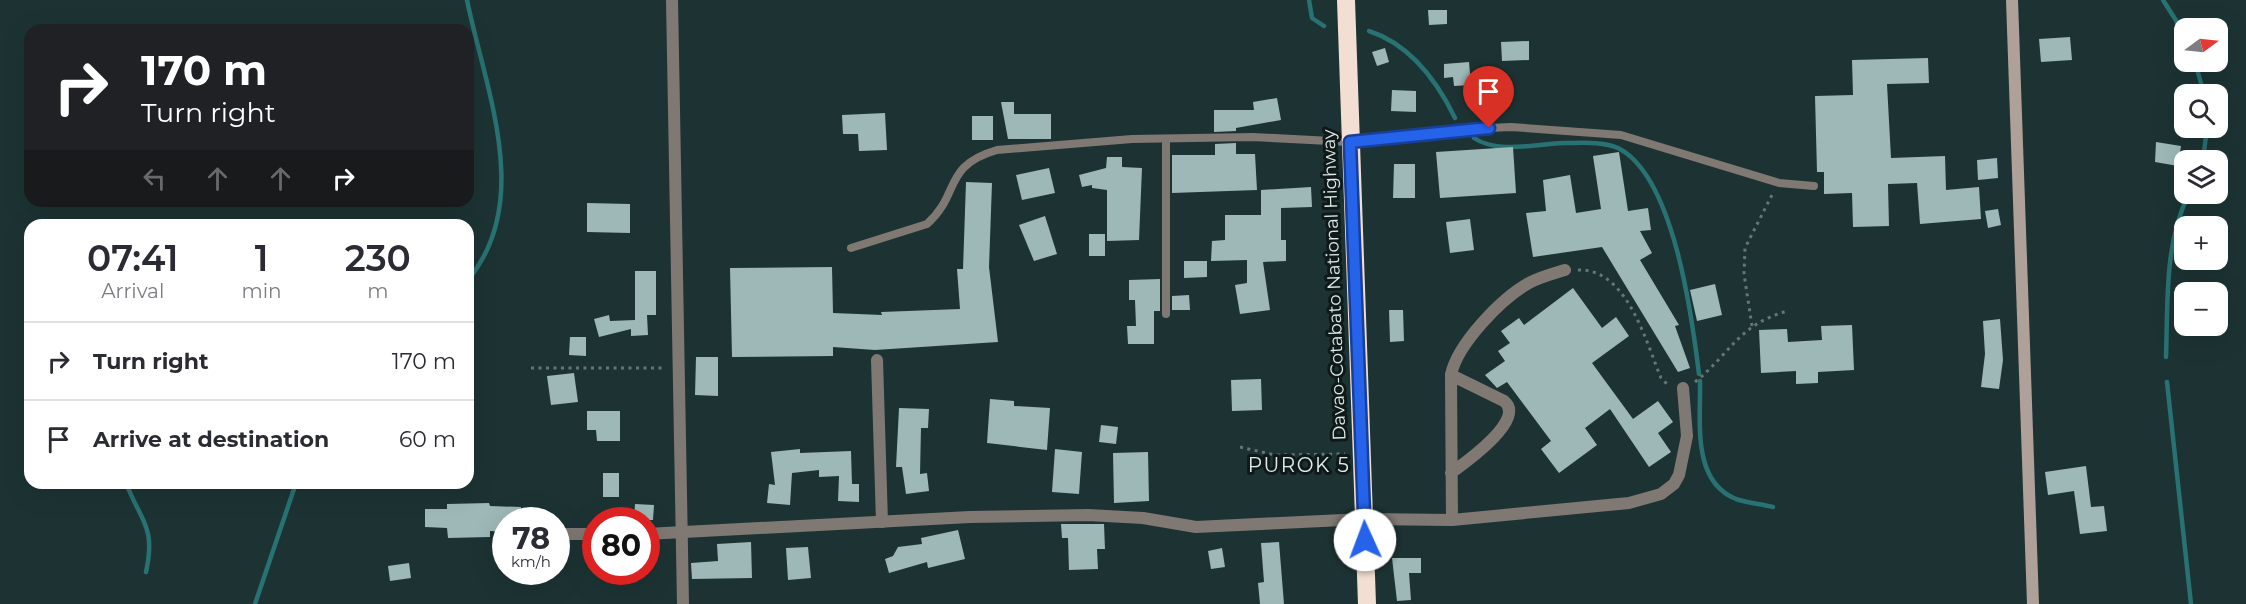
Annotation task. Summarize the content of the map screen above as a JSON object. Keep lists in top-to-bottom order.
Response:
{
  "streets": {
    "highway": ["Davao-Cotabato National Highway"]
  },
  "districts": ["PUROK 5"],
  "north": "right",
  "page": {
    "map_buttons": ["+", "−"],
    "turn": ["170 m", "Turn right"],
    "eta": [
      "07:41",
      "Arrival",
      "1",
      "min",
      "230",
      "m"
    ],
    "list": [
      {
        "name": "Turn right",
        "value": "170 m"
      },
      {
        "name": "Arrive at destination",
        "value": "60 m"
      }
    ],
    "speed": "78 km/h",
    "limit": "80"
  }
}
